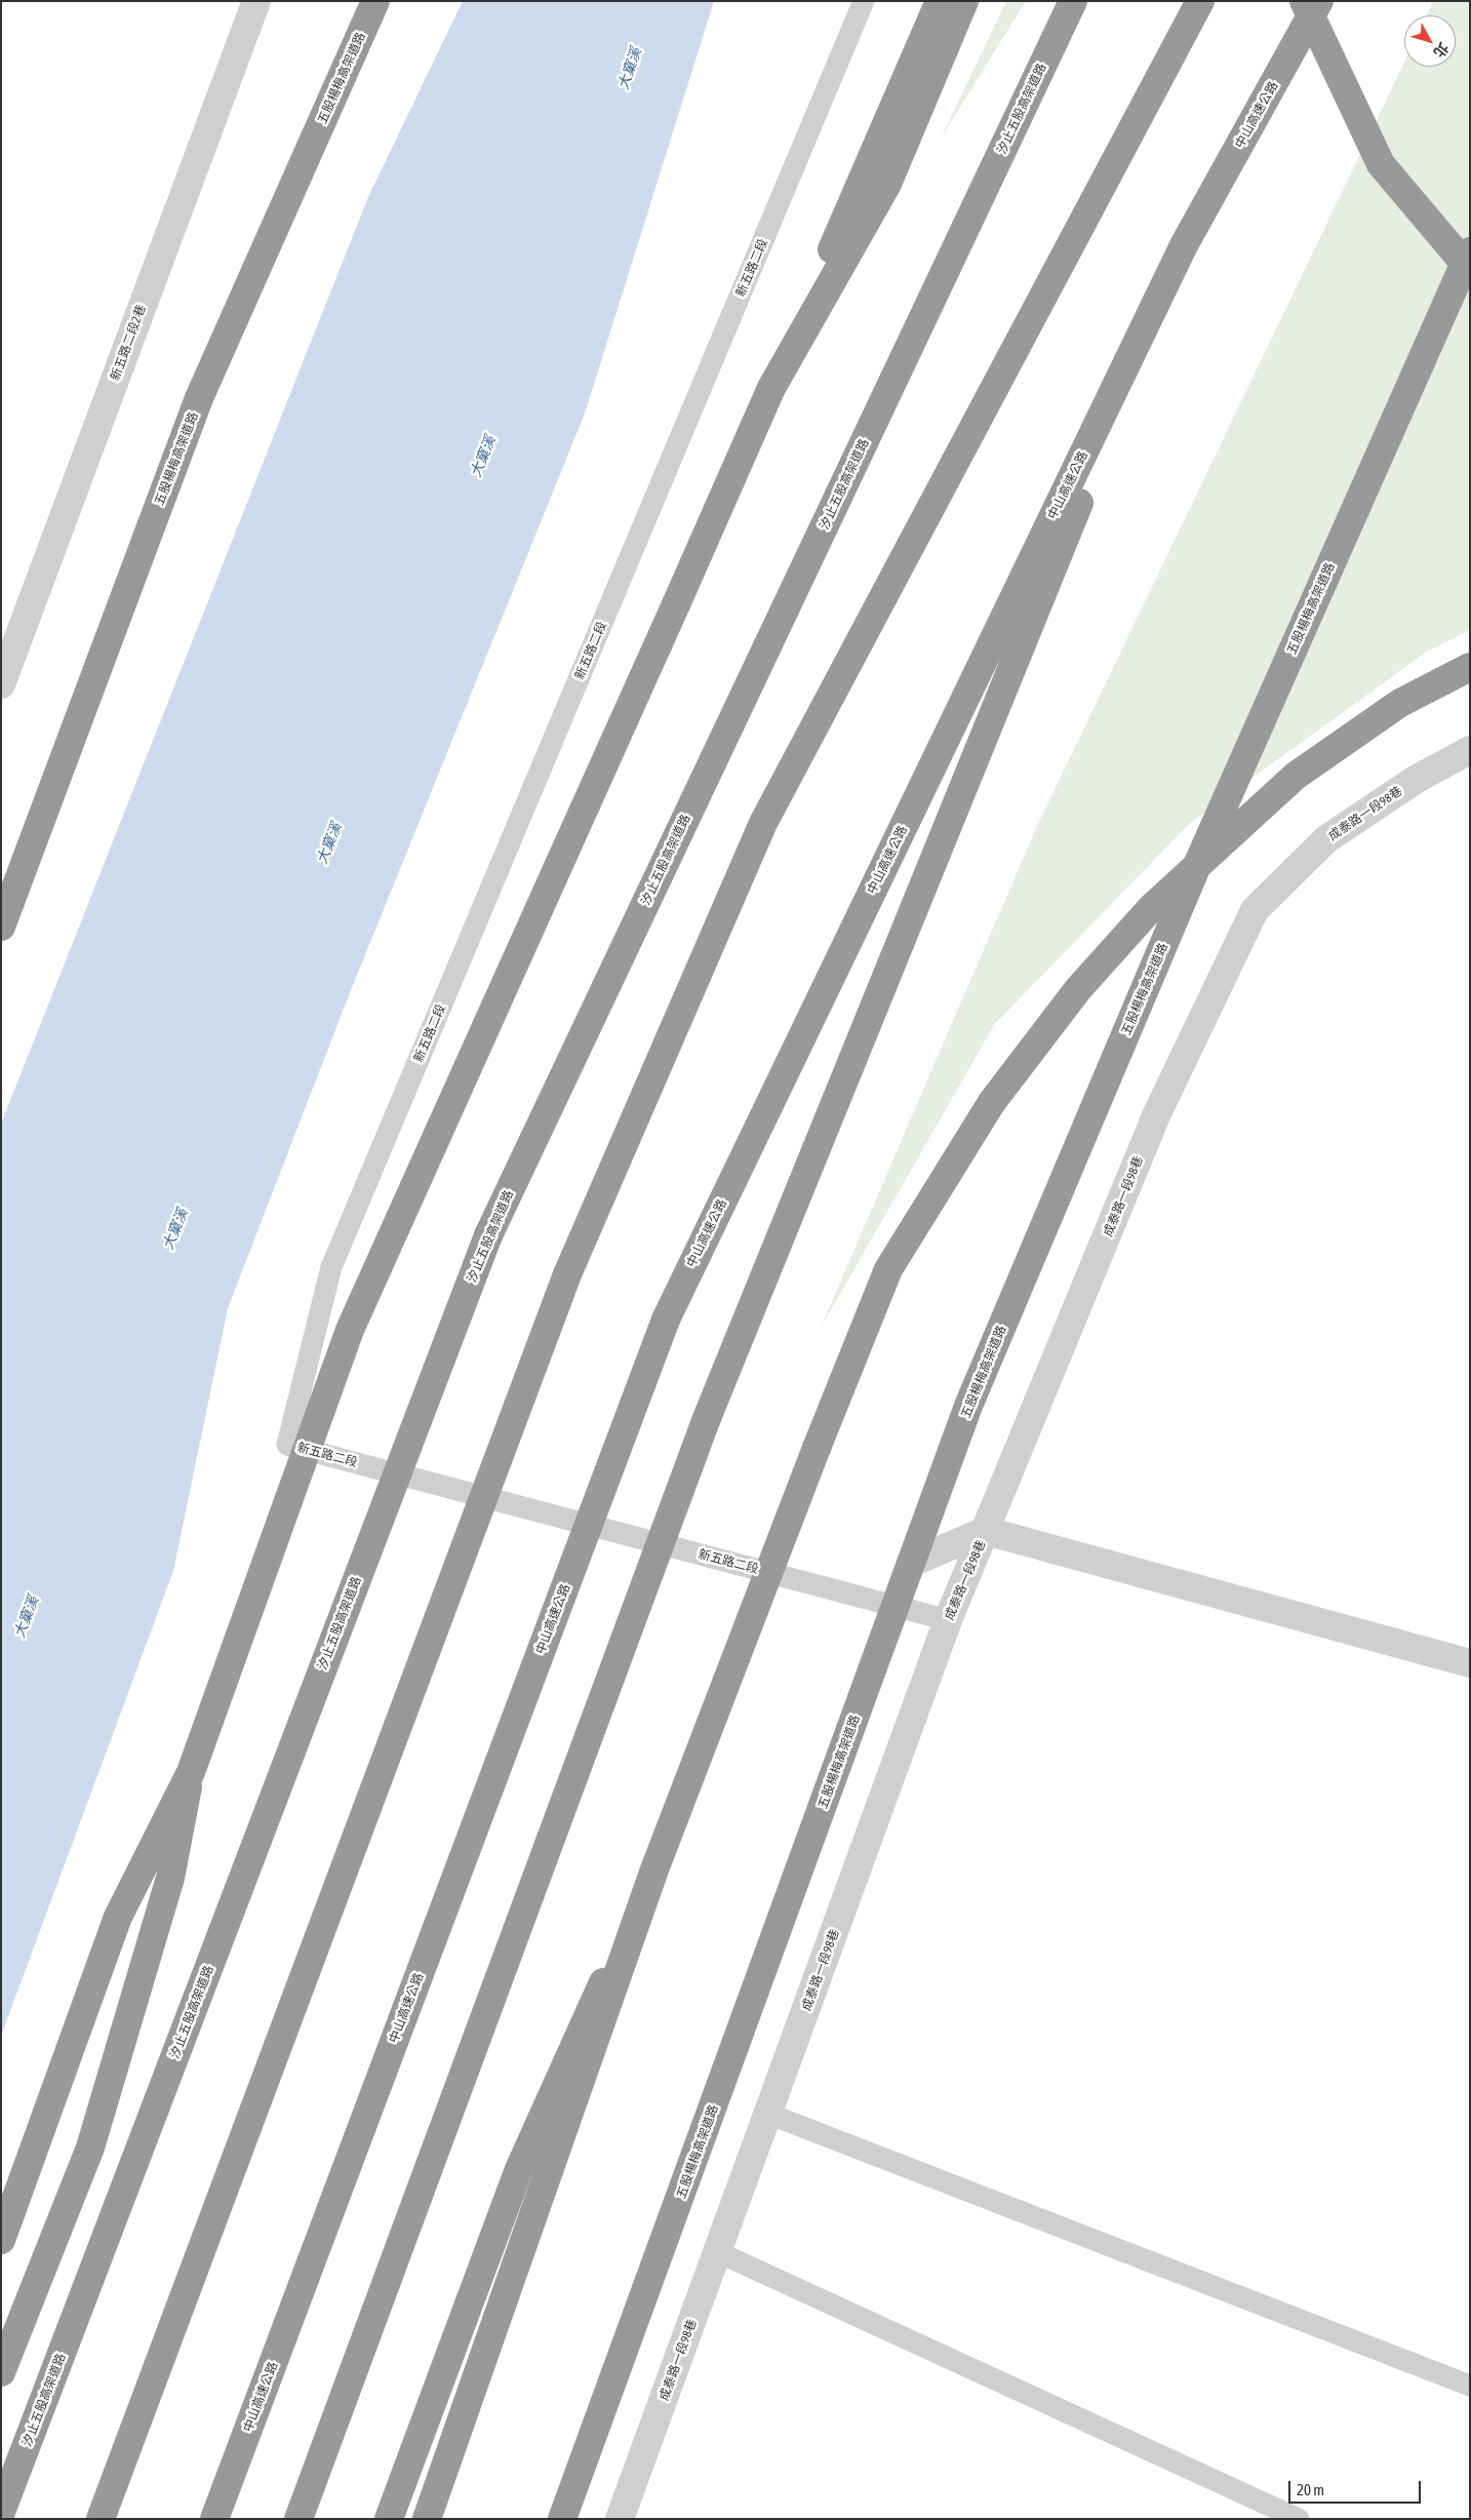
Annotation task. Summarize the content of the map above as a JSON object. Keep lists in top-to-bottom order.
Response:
{
  "streets": {
    "highway": ["五股楊梅高架道路", "汐止五股高架道路", "中山高速公路"],
    "street": ["新五路二段2巷", "成泰路一段98巷"],
    "lane": ["新五路二段"]
  },
  "crossings": [
    ["新五路二段", "成泰路一段98巷"]
  ],
  "water": ["大窠溪"],
  "scale_bar": "20 m",
  "north": "bottom right"
}
